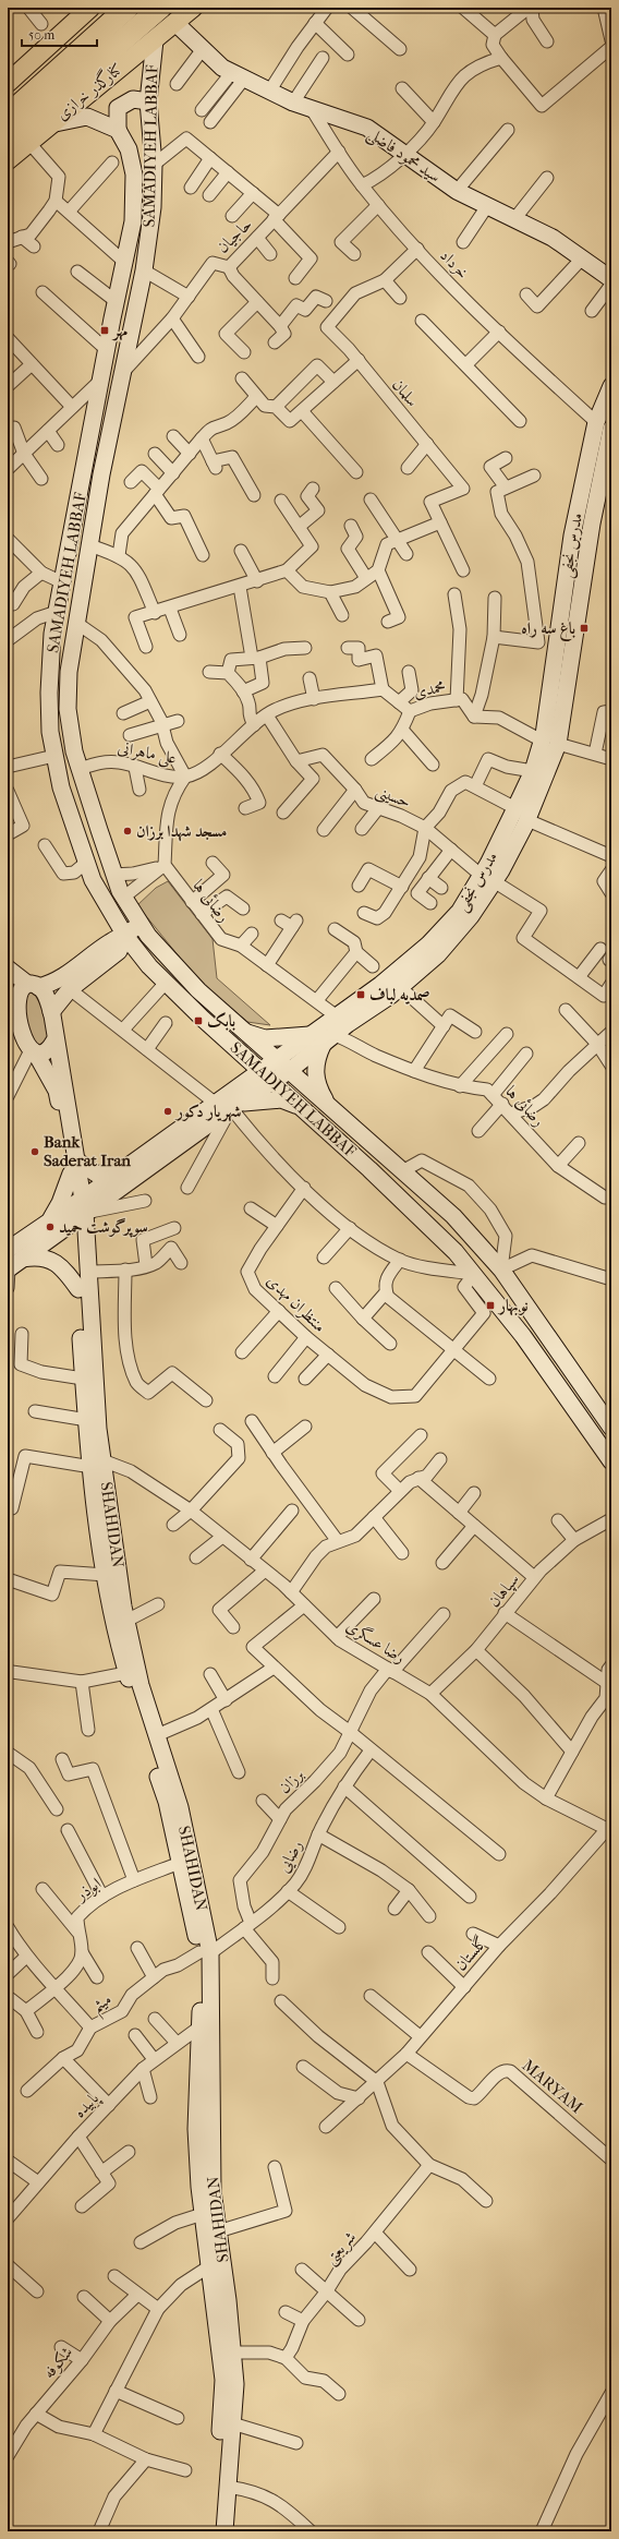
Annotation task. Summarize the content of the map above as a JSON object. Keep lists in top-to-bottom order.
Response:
{
  "streets": {
    "main road": [
      "کنارگذر خرازی",
      "SAMADIYEH LABBAF",
      "سید محمود فاضلی",
      "مدرس نجفی",
      "SHAHIDAN"
    ],
    "street": [
      "حاجیان",
      "خرداد",
      "سلمان",
      "محمدی",
      "علی ماهرانی",
      "حسینی",
      "رضائی ها",
      "منتظران مهدی",
      "سپاهان",
      "رضا عسگری",
      "برزان",
      "رضایی",
      "ابوذر",
      "گلستان",
      "میثم",
      "MARYAM",
      "پابیده",
      "شریعتی",
      "شکوفه"
    ]
  },
  "crossings": [
    ["کنارگذر خرازی", "SAMADIYEH LABBAF"],
    ["کنارگذر خرازی", "سید محمود فاضلی"],
    ["SAMADIYEH LABBAF", "حاجیان"],
    ["SAMADIYEH LABBAF", "مدرس نجفی"],
    ["SAMADIYEH LABBAF", "علی ماهرانی"],
    ["سید محمود فاضلی", "خرداد"],
    ["حاجیان", "خرداد"],
    ["خرداد", "سلمان"],
    ["خرداد", "مدرس نجفی"],
    ["مدرس نجفی", "حسینی"],
    ["مدرس نجفی", "رضائی ها"],
    ["مدرس نجفی", "SHAHIDAN"],
    ["SHAHIDAN", "رضا عسگری"],
    ["SHAHIDAN", "رضایی"],
    ["SHAHIDAN", "ابوذر"],
    ["SHAHIDAN", "میثم"],
    ["SHAHIDAN", "پابیده"],
    ["سپاهان", "رضا عسگری"],
    ["رضا عسگری", "برزان"],
    ["رضا عسگری", "گلستان"],
    ["برزان", "رضایی"],
    ["رضایی", "میثم"],
    ["گلستان", "MARYAM"]
  ],
  "places": {
    "transit": [
      "مهر",
      "باغ سه راه",
      "صمدیه لباف",
      "بابک",
      "نوبهار"
    ],
    "other": [
      "مسجد شهدا برزان",
      "شهریار دکور",
      "Bank Saderat Iran",
      "سوپرگوشت حمید"
    ]
  },
  "scale_bar": "50 m"
}
